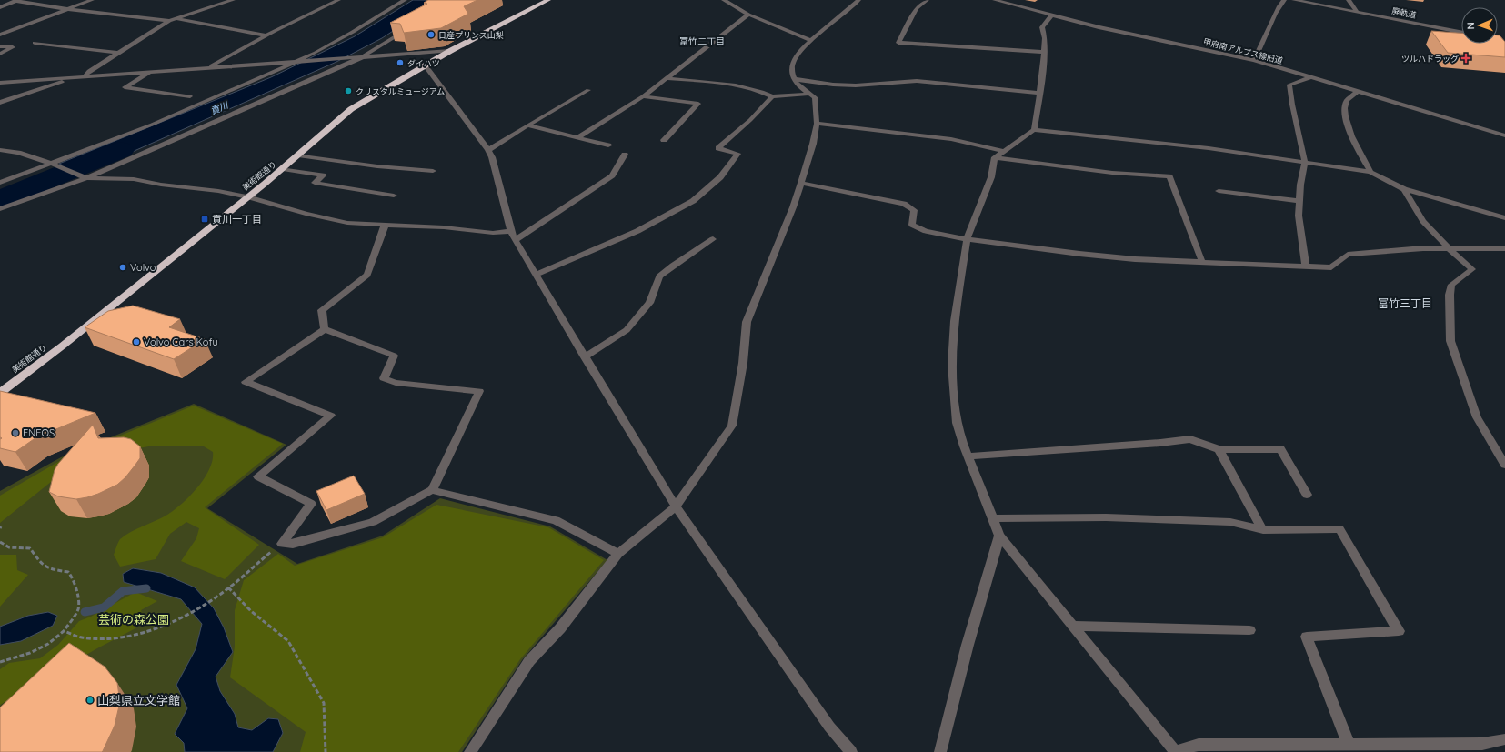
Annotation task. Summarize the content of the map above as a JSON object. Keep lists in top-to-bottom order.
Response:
{
  "streets": {
    "highway": ["美術館通り"],
    "street": ["廃軌道", "甲府南アルプス線旧道"]
  },
  "districts": ["富竹二丁目", "富竹三丁目"],
  "water": ["貢川"],
  "parks": ["芸術の森公園"],
  "places": {
    "other": [
      "日産プリンス山梨",
      "ダイハツ",
      "クリスタルミュージアム",
      "Volvo",
      "Volvo Cars Kofu",
      "ENEOS",
      "山梨県立文学館"
    ],
    "health": ["ツルハドラッグ"],
    "transit": ["貢川一丁目"]
  },
  "north": "left"
}
